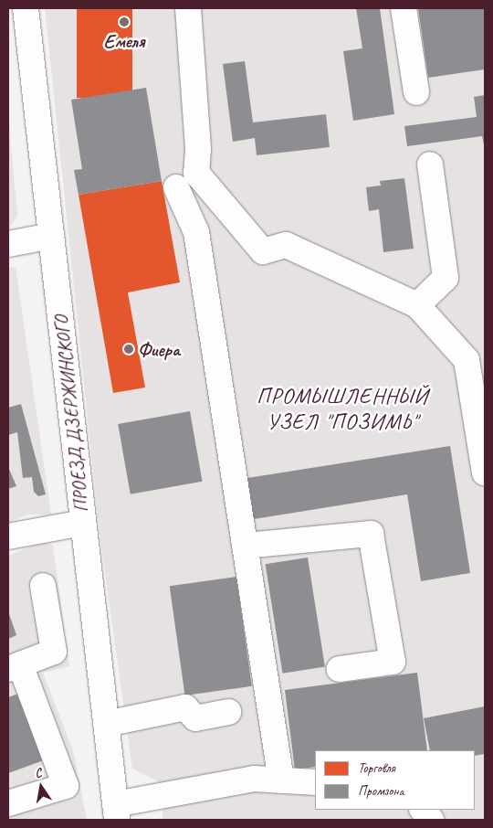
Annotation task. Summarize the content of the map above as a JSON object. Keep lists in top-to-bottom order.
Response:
{
  "streets": {
    "street": ["ПРОЕЗД ДЗЕРЖИНСКОГО"]
  },
  "districts": ["ПРОМЫШЛЕННЫЙ УЗЕЛ \"ПОЗИМЬ\""],
  "places": ["Емеля", "Фиера"],
  "legend": ["Торговля", "Промзона"],
  "north": "top"
}
